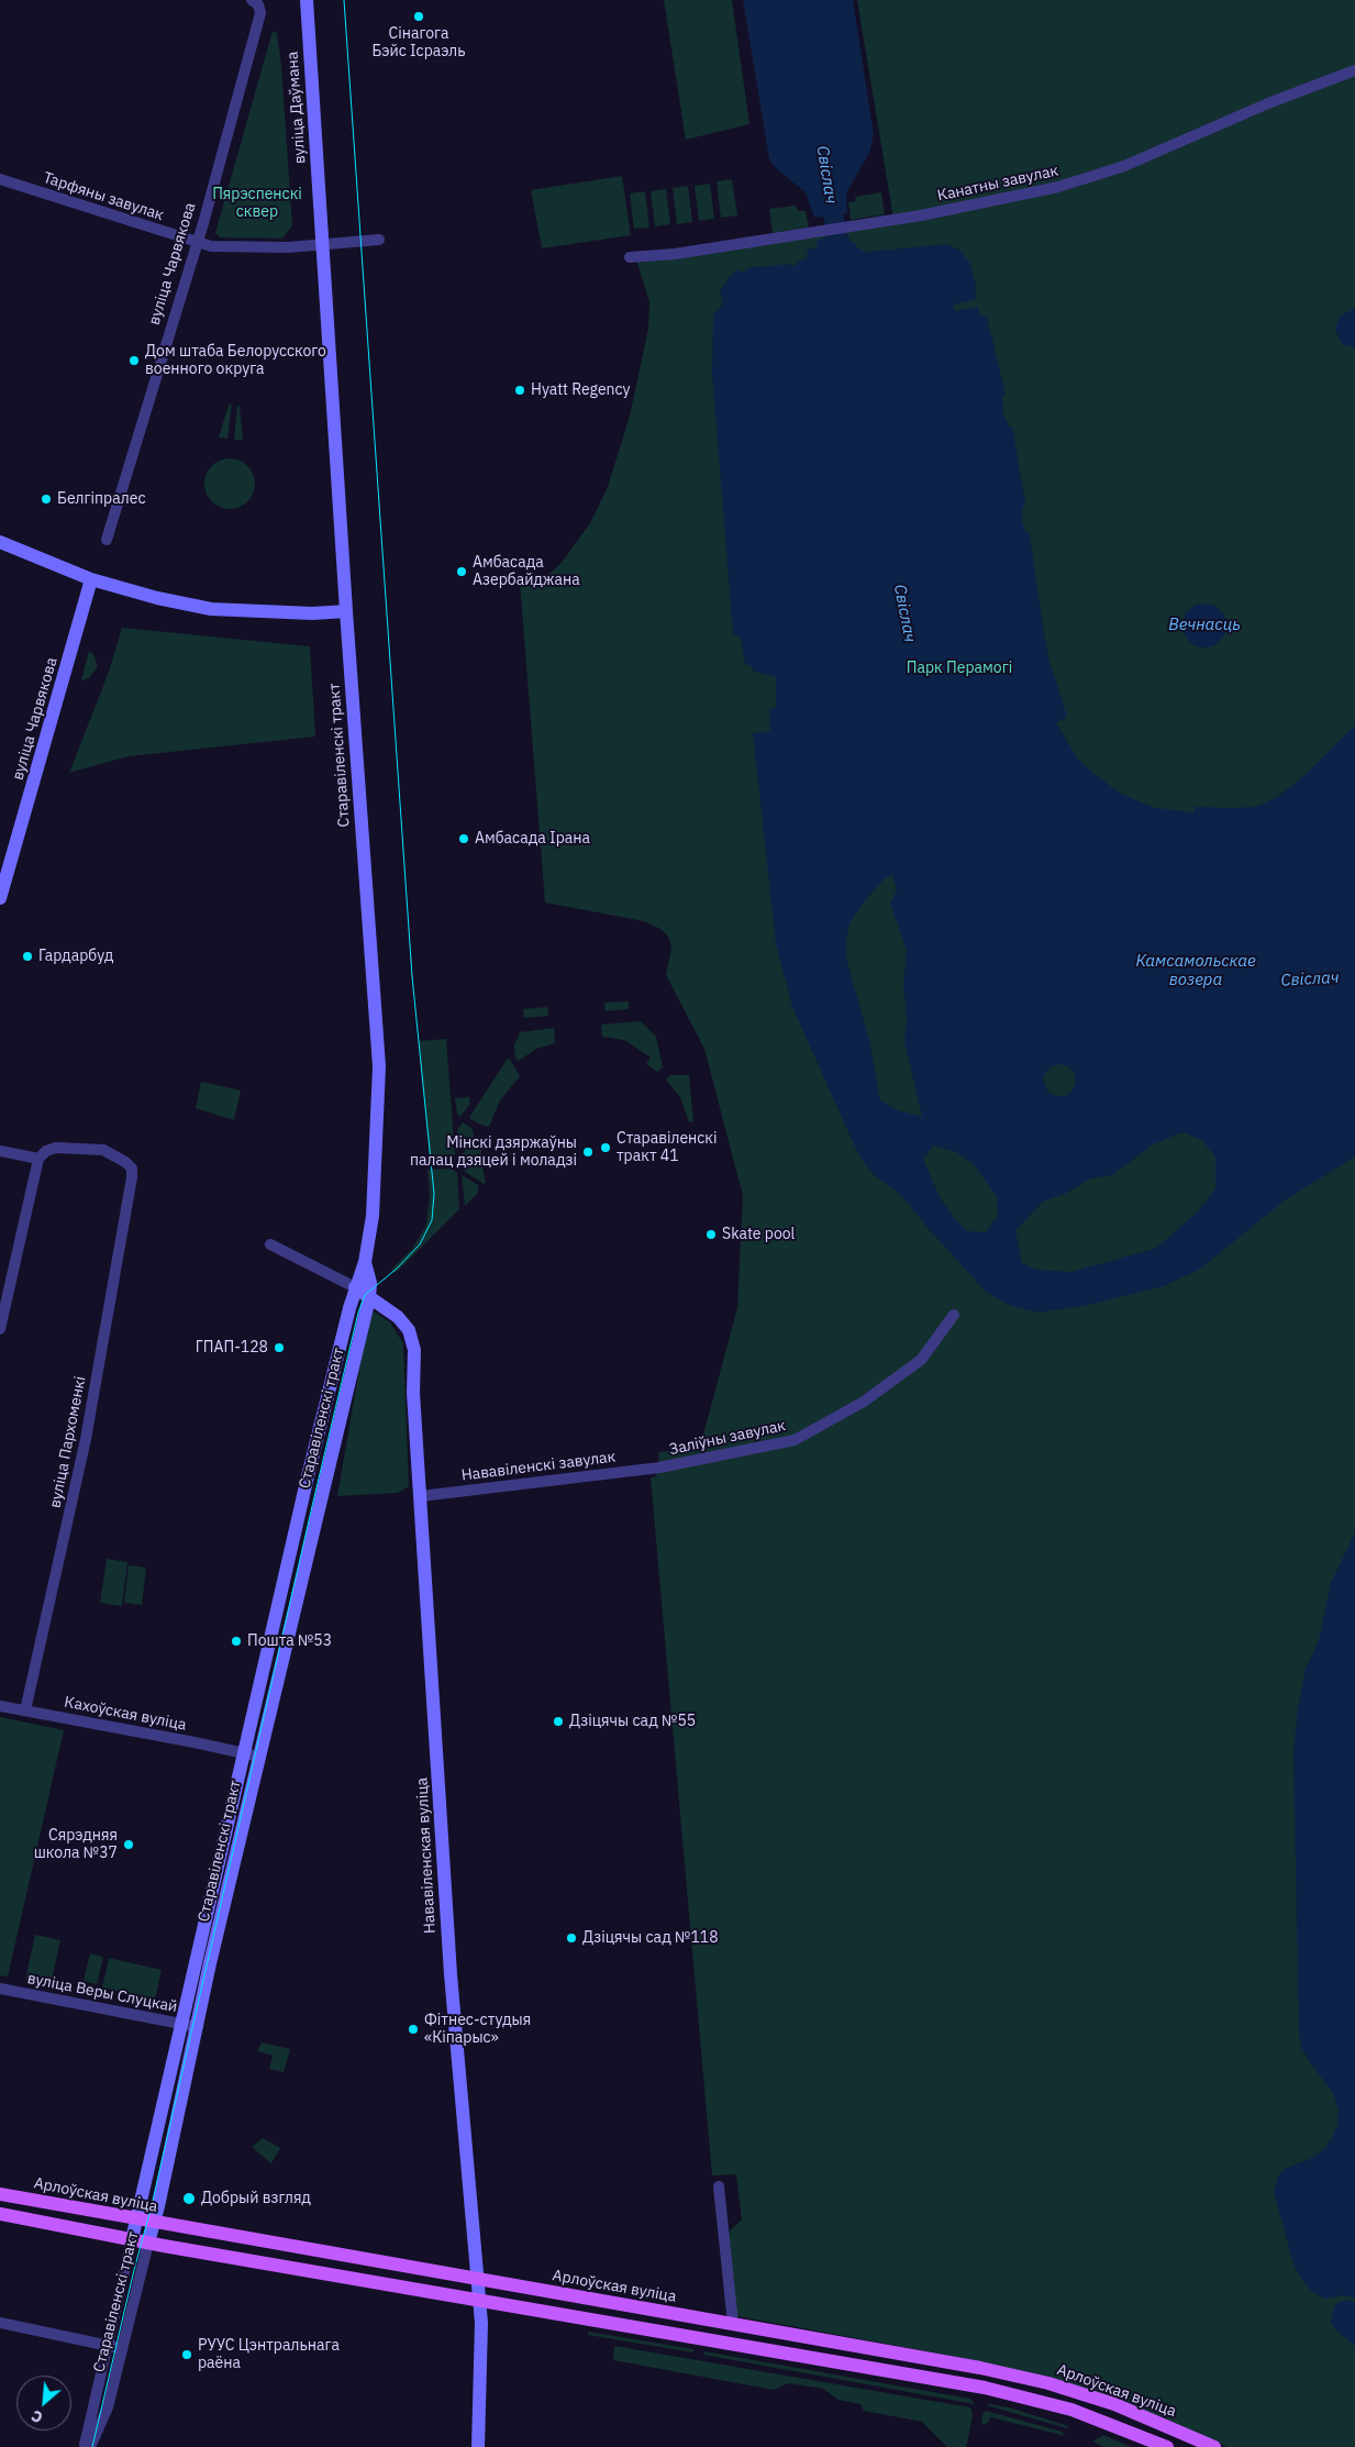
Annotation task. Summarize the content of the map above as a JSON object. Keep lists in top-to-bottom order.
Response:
{
  "streets": {
    "main road": [
      "вуліца Даўмана",
      "вуліца Чарвякова",
      "Старавіленскі тракт",
      "Нававіленская вуліца",
      "Арлоўская вуліца"
    ],
    "street": [
      "Канатны завулак",
      "Тарфяны завулак",
      "Заліўны завулак",
      "вуліца Пархоменкі",
      "Нававіленскі завулак",
      "Кахоўская вуліца",
      "вуліца Веры Слуцкай"
    ]
  },
  "crossings": [
    ["вуліца Даўмана", "Тарфяны завулак"],
    ["вуліца Даўмана", "Старавіленскі тракт"],
    ["Тарфяны завулак", "вуліца Чарвякова"],
    ["Тарфяны завулак", "Старавіленскі тракт"],
    ["Старавіленскі тракт", "Кахоўская вуліца"],
    ["Старавіленскі тракт", "Нававіленская вуліца"],
    ["Старавіленскі тракт", "вуліца Веры Слуцкай"],
    ["Старавіленскі тракт", "Арлоўская вуліца"],
    ["Заліўны завулак", "Нававіленскі завулак"],
    ["вуліца Пархоменкі", "Кахоўская вуліца"],
    ["Нававіленскі завулак", "Нававіленская вуліца"],
    ["Нававіленская вуліца", "Арлоўская вуліца"]
  ],
  "water": ["Свіслач", "Вечнасць", "Камсамольскае возера"],
  "parks": ["Пярэспенскі сквер", "Парк Перамогі"],
  "places": [
    "Сінагога Бэйс Ісраэль",
    "Дом штаба Белорусского военного округа",
    "Hyatt Regency",
    "Белгіпралес",
    "Амбасада Азербайджана",
    "Амбасада Ірана",
    "Гардарбуд",
    "Старавіленскі тракт 41",
    "Мінскі дзяржаўны палац дзяцей і моладзі",
    "Skate pool",
    "ГПАП-128",
    "Пошта №53",
    "Дзіцячы сад №55",
    "Сярэдняя школа №37",
    "Дзіцячы сад №118",
    "Фітнес-студыя «Кіпарыс»",
    "Добрый взгляд",
    "РУУС Цэнтральнага раёна"
  ],
  "north": "bottom left"
}
